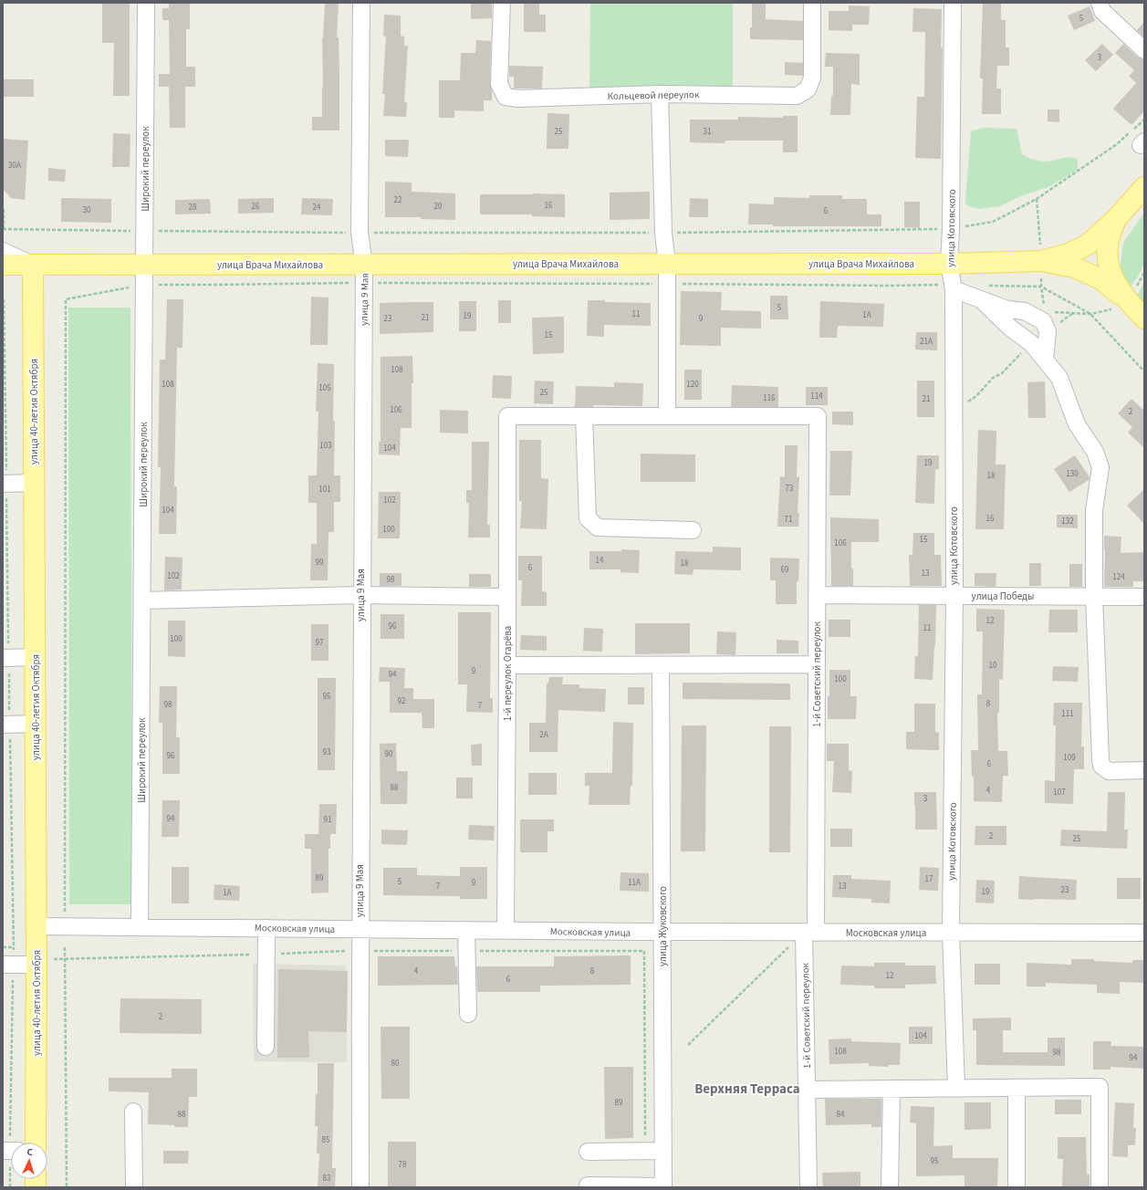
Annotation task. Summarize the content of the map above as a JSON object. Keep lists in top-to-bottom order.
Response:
{
  "streets": {
    "main road": ["улица Врача Михайлова", "улица 40-летия Октября"],
    "street": [
      "Кольцевой переулок",
      "Широкий переулок",
      "улица Котовского",
      "улица 9 Мая",
      "улица Победы",
      "1-й переулок Огарёва",
      "1-й Советский переулок",
      "улица Жуковского",
      "Московская улица"
    ]
  },
  "crossings": [
    ["Широкий переулок", "улица Врача Михайлова"],
    ["Широкий переулок", "Московская улица"],
    ["улица Котовского", "улица Врача Михайлова"],
    ["улица Котовского", "улица Победы"],
    ["улица Котовского", "Московская улица"],
    ["улица Врача Михайлова", "улица 9 Мая"],
    ["улица Врача Михайлова", "улица 40-летия Октября"],
    ["улица 9 Мая", "Московская улица"],
    ["улица 40-летия Октября", "Московская улица"],
    ["улица Победы", "1-й Советский переулок"],
    ["1-й переулок Огарёва", "Московская улица"],
    ["1-й Советский переулок", "Московская улица"],
    ["улица Жуковского", "Московская улица"]
  ],
  "districts": ["Верхняя Терраса"],
  "house_numbers": [
    "5",
    "3",
    "25",
    "31",
    "30А",
    "22",
    "16",
    "26",
    "20",
    "28",
    "24",
    "30",
    "6",
    "5",
    "11",
    "1А",
    "19",
    "21",
    "23",
    "9",
    "15",
    "21А",
    "108",
    "108",
    "120",
    "105",
    "25",
    "114",
    "116",
    "21",
    "106",
    "2",
    "103",
    "104",
    "19",
    "130",
    "18",
    "73",
    "101",
    "102",
    "104",
    "16",
    "71",
    "132",
    "100",
    "15",
    "106",
    "14",
    "99",
    "18",
    "6",
    "69",
    "13",
    "102",
    "124",
    "98",
    "12",
    "96",
    "11",
    "100",
    "97",
    "10",
    "9",
    "94",
    "100",
    "95",
    "92",
    "8",
    "98",
    "7",
    "111",
    "2А",
    "93",
    "90",
    "96",
    "109",
    "6",
    "88",
    "4",
    "107",
    "3",
    "94",
    "91",
    "2",
    "25",
    "89",
    "17",
    "5",
    "9",
    "11А",
    "7",
    "13",
    "23",
    "19",
    "1А",
    "4",
    "8",
    "12",
    "6",
    "2",
    "104",
    "108",
    "98",
    "94",
    "80",
    "89",
    "88",
    "84",
    "85",
    "95",
    "78",
    "83"
  ],
  "north": "top"
}
